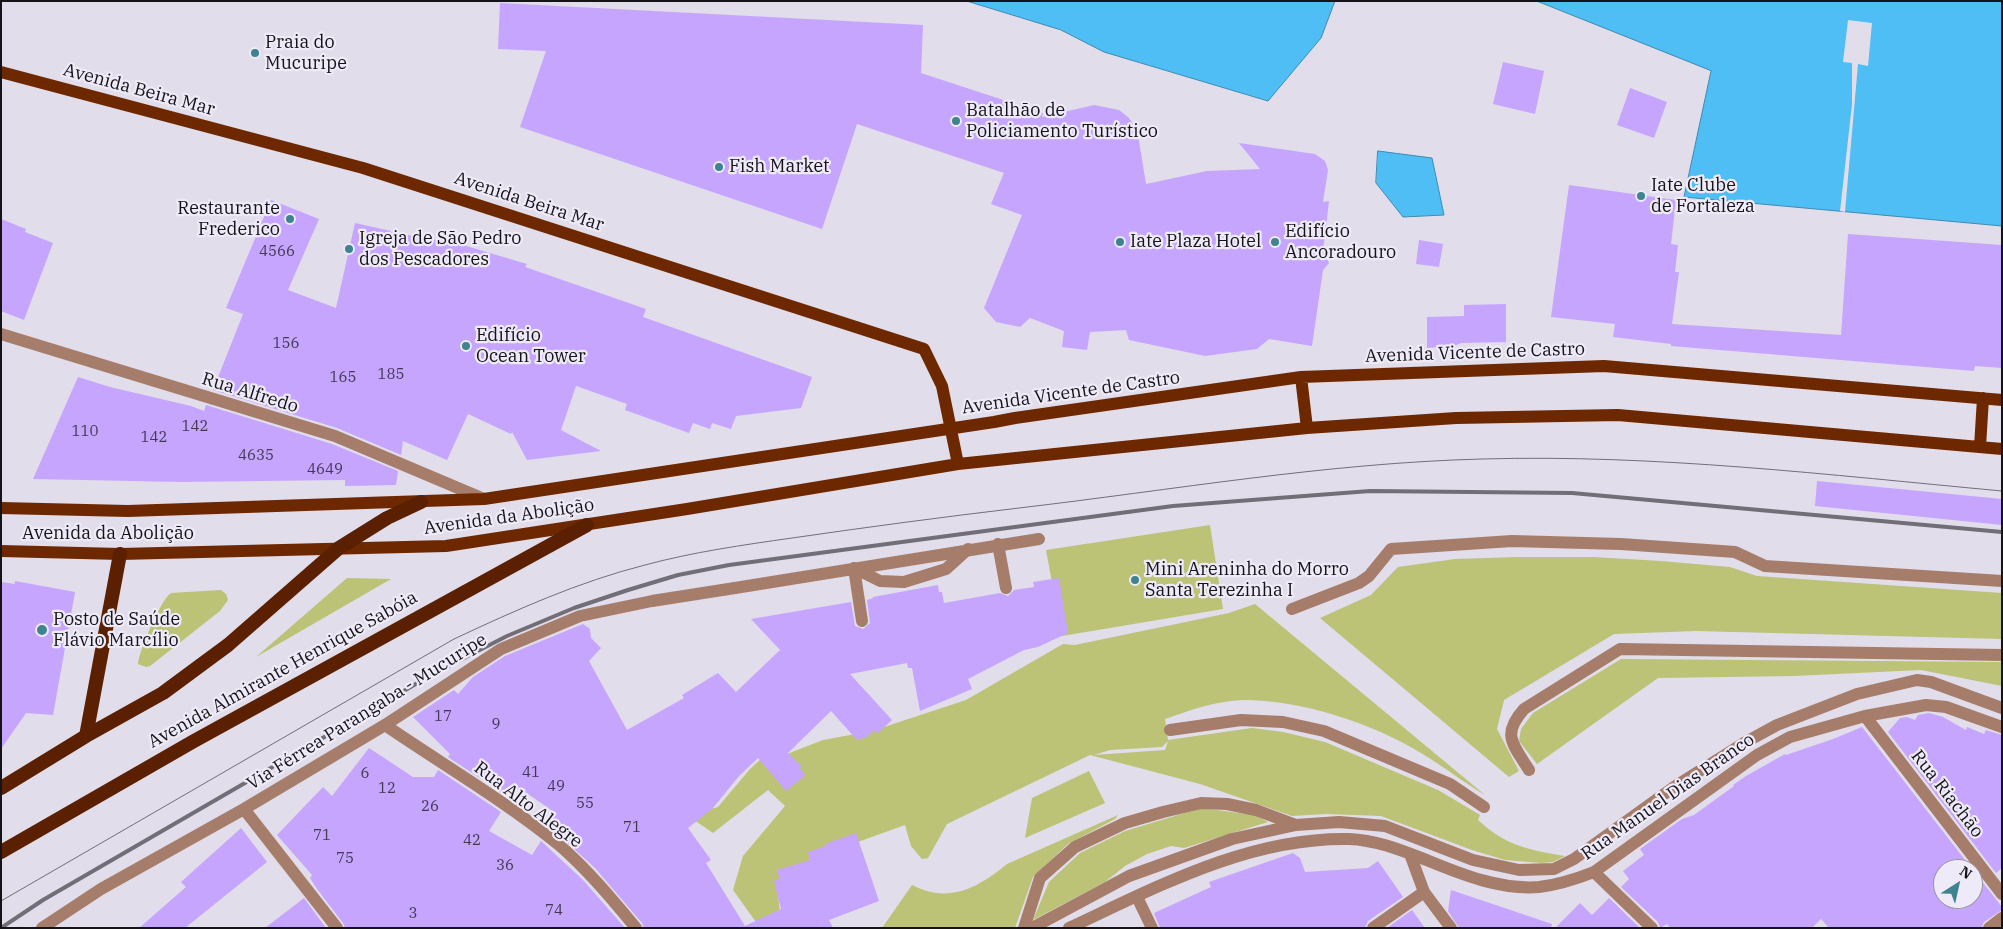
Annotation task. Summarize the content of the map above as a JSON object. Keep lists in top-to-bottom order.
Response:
{
  "streets": {
    "highway": ["Avenida Almirante Henrique Sabóia"],
    "main road": ["Avenida Beira Mar", "Avenida Vicente de Castro", "Avenida da Abolição"],
    "street": [
      "Rua Alfredo",
      "Via Férrea Parangaba - Mucuripe",
      "Rua Riachão",
      "Rua Manuel Dias Branco",
      "Rua Alto Alegre"
    ]
  },
  "crossings": [
    ["Avenida Beira Mar", "Avenida Vicente de Castro"],
    ["Avenida Beira Mar", "Avenida da Abolição"],
    ["Avenida Vicente de Castro", "Avenida da Abolição"],
    ["Rua Alfredo", "Avenida da Abolição"],
    ["Avenida da Abolição", "Avenida Almirante Henrique Sabóia"],
    ["Via Férrea Parangaba - Mucuripe", "Rua Alto Alegre"],
    ["Rua Riachão", "Rua Manuel Dias Branco"]
  ],
  "places": [
    "Praia do Mucuripe",
    "Batalhão de Policiamento Turístico",
    "Fish Market",
    "Iate Clube de Fortaleza",
    "Restaurante Frederico",
    "Iate Plaza Hotel",
    "Edifício Ancoradouro",
    "Igreja de São Pedro dos Pescadores",
    "Edifício Ocean Tower",
    "Mini Areninha do Morro Santa Terezinha I",
    "Posto de Saúde Flávio Marcílio"
  ],
  "house_numbers": [
    "4566",
    "156",
    "185",
    "165",
    "142",
    "110",
    "142",
    "4635",
    "4649",
    "17",
    "9",
    "41",
    "6",
    "49",
    "12",
    "55",
    "26",
    "71",
    "71",
    "42",
    "75",
    "36",
    "74",
    "3"
  ],
  "north": "top right"
}
